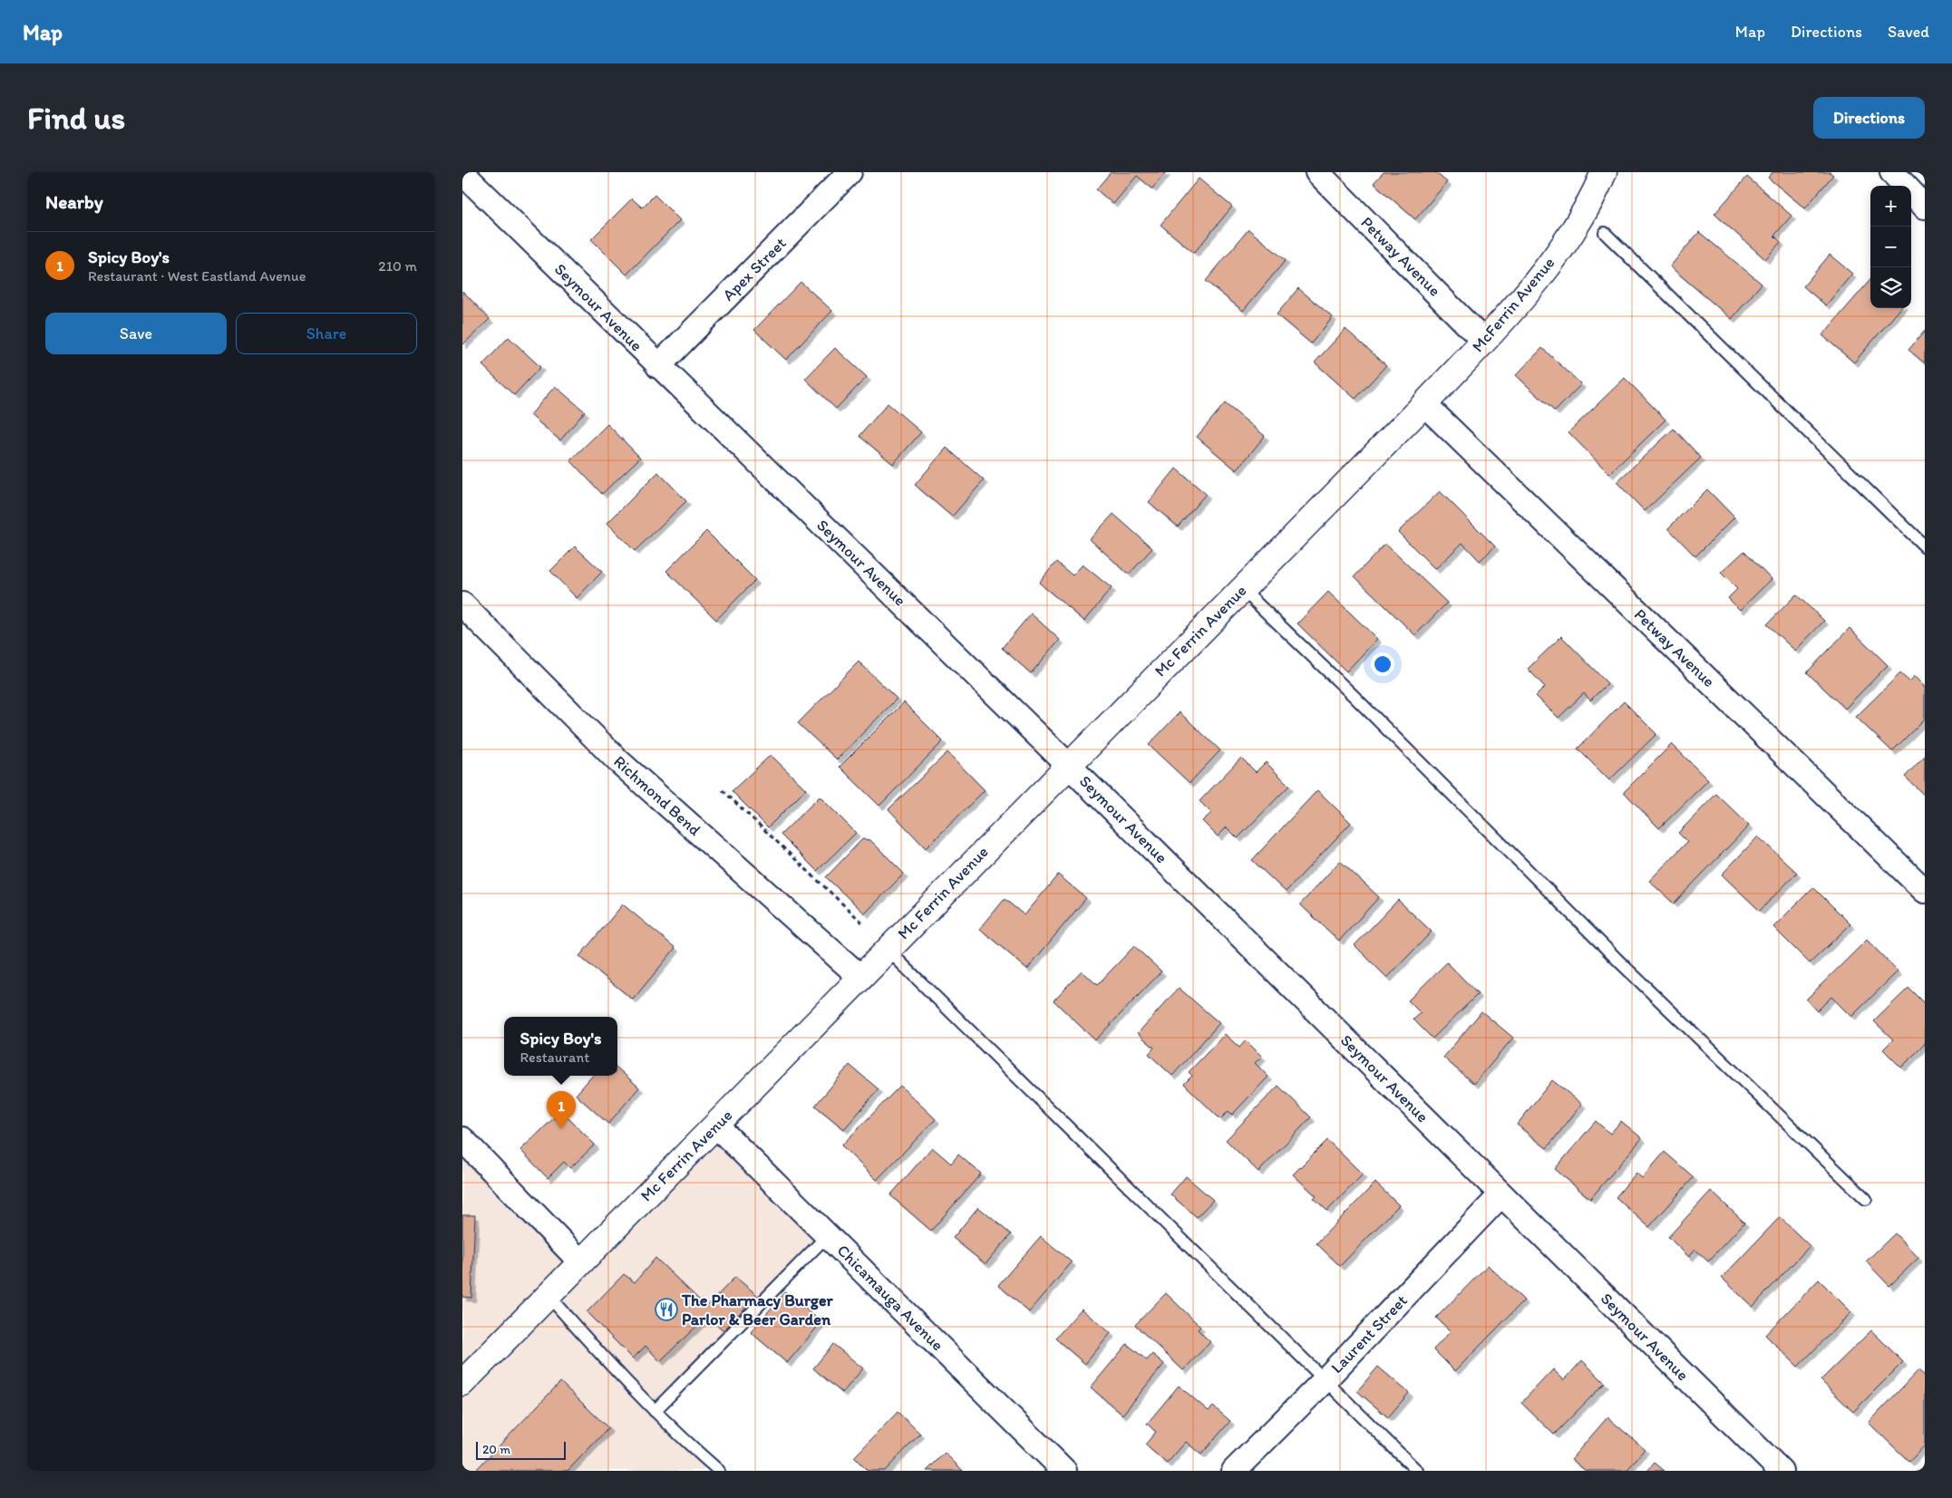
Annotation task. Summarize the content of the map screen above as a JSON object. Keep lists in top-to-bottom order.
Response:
{
  "streets": {
    "street": [
      "Petway Avenue",
      "Apex Street",
      "McFerrin Avenue",
      "Seymour Avenue",
      "Mc Ferrin Avenue",
      "Richmond Bend",
      "Chicamauga Avenue",
      "Laurent Street"
    ]
  },
  "crossings": [
    ["Petway Avenue", "McFerrin Avenue"],
    ["Petway Avenue", "Mc Ferrin Avenue"],
    ["Apex Street", "Seymour Avenue"],
    ["McFerrin Avenue", "Mc Ferrin Avenue"],
    ["Seymour Avenue", "Mc Ferrin Avenue"],
    ["Seymour Avenue", "Laurent Street"],
    ["Mc Ferrin Avenue", "Richmond Bend"],
    ["Mc Ferrin Avenue", "Chicamauga Avenue"]
  ],
  "places": {
    "restaurant": ["The Pharmacy Burger Parlor & Beer Garden"]
  },
  "scale_bar": "20 m",
  "page": {
    "header": "Map",
    "nav": ["Map", "Directions", "Saved"],
    "buttons": [
      "Directions",
      ["Save", "Share"]
    ],
    "title": "Find us",
    "heading": "Nearby",
    "map_buttons": ["+", "−"],
    "list": [
      {
        "mark": "1",
        "name": "Spicy Boy's",
        "note": "Restaurant · West Eastland Avenue",
        "value": "210 m"
      }
    ],
    "popup": ["Spicy Boy's", "Restaurant"],
    "pins": "1",
    "scale": "20 m"
  }
}
